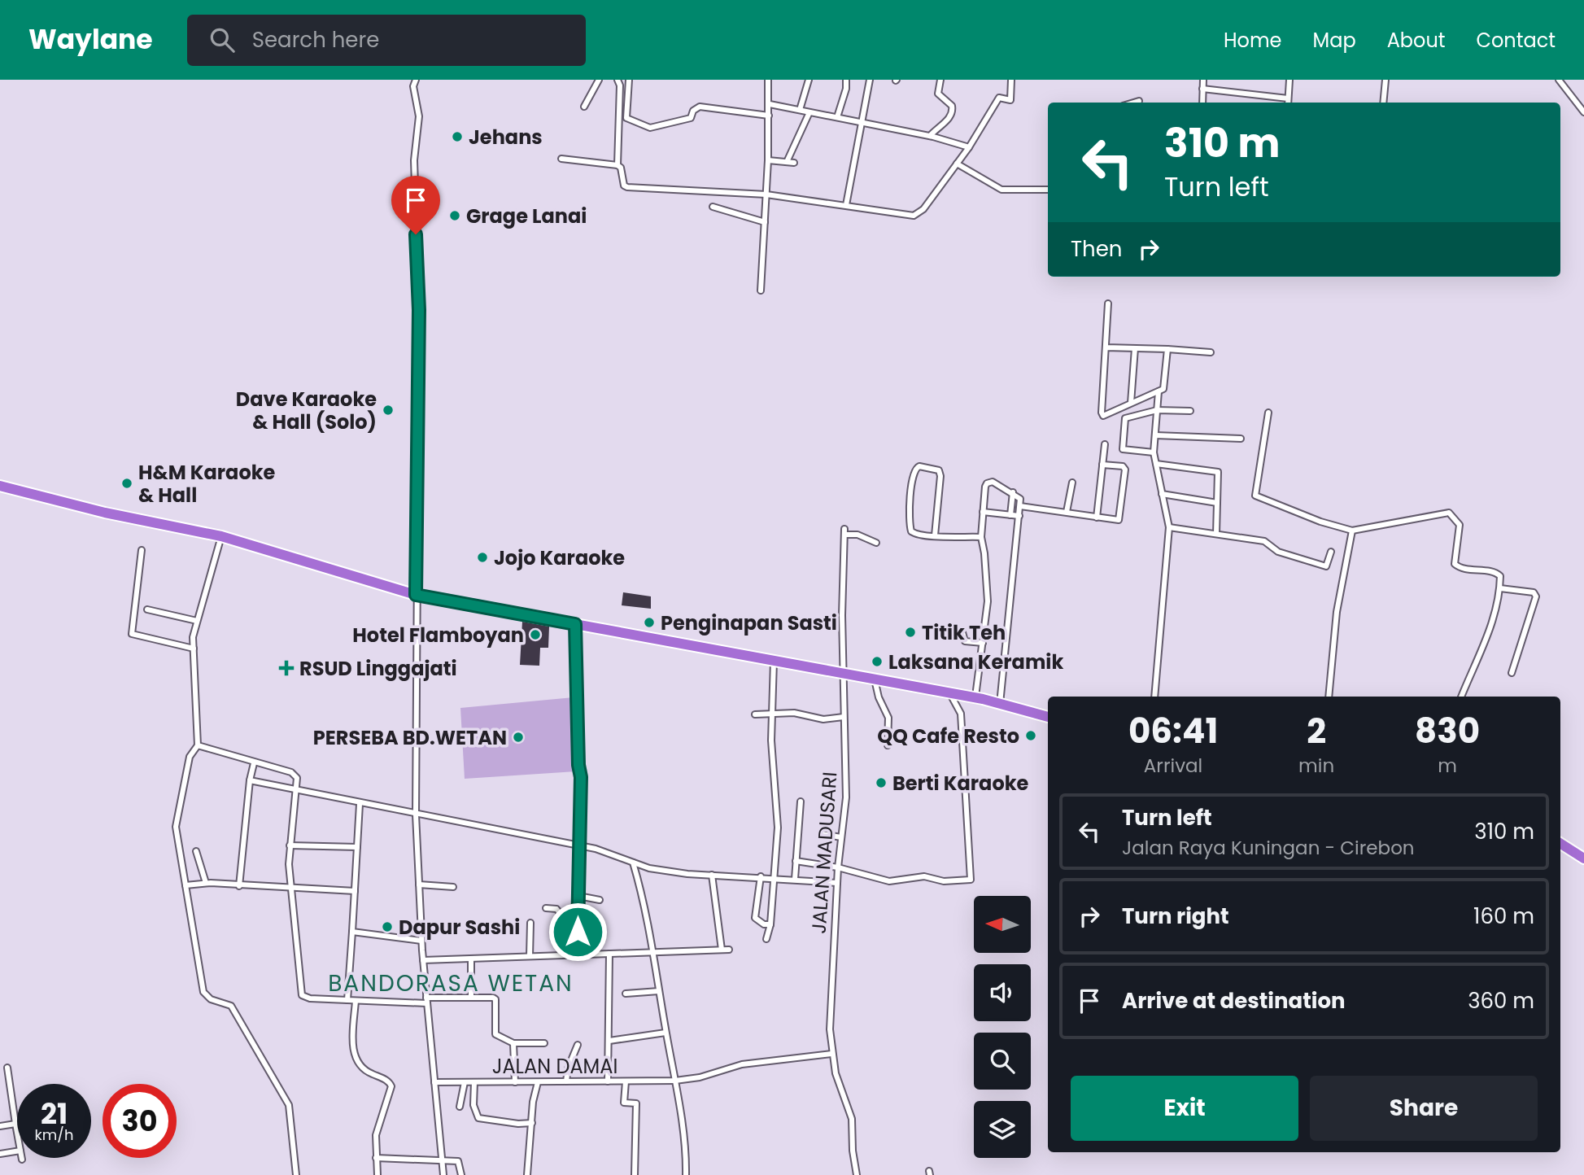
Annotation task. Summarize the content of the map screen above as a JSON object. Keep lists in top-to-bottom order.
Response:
{
  "streets": {
    "street": ["JALAN MADUSARI", "JALAN DAMAI"]
  },
  "crossings": [
    ["JALAN MADUSARI", "JALAN DAMAI"]
  ],
  "districts": ["BANDORASA WETAN"],
  "places": {
    "other": [
      "Jehans",
      "Grage Lanai",
      "Dave Karaoke & Hall (Solo)",
      "H&M Karaoke & Hall",
      "Jojo Karaoke",
      "Penginapan Sasti",
      "Titik Teh",
      "Hotel Flamboyan",
      "Laksana Keramik",
      "QQ Cafe Resto",
      "PERSEBA BD.WETAN",
      "Berti Karaoke",
      "Dapur Sashi"
    ],
    "health": ["RSUD Linggajati"]
  },
  "north": "left",
  "page": {
    "header": "Waylane",
    "search": "Search here",
    "nav": [
      "Home",
      "Map",
      "About",
      "Contact"
    ],
    "turn": ["310 m", "Turn left"],
    "then": "Then",
    "eta": [
      "06:41",
      "Arrival",
      "2",
      "min",
      "830",
      "m"
    ],
    "list": [
      {
        "name": "Turn left",
        "note": "Jalan Raya Kuningan - Cirebon",
        "value": "310 m"
      },
      {
        "name": "Turn right",
        "value": "160 m"
      },
      {
        "name": "Arrive at destination",
        "value": "360 m"
      }
    ],
    "buttons": ["Exit", "Share"],
    "speed": "21 km/h",
    "limit": "30"
  }
}
